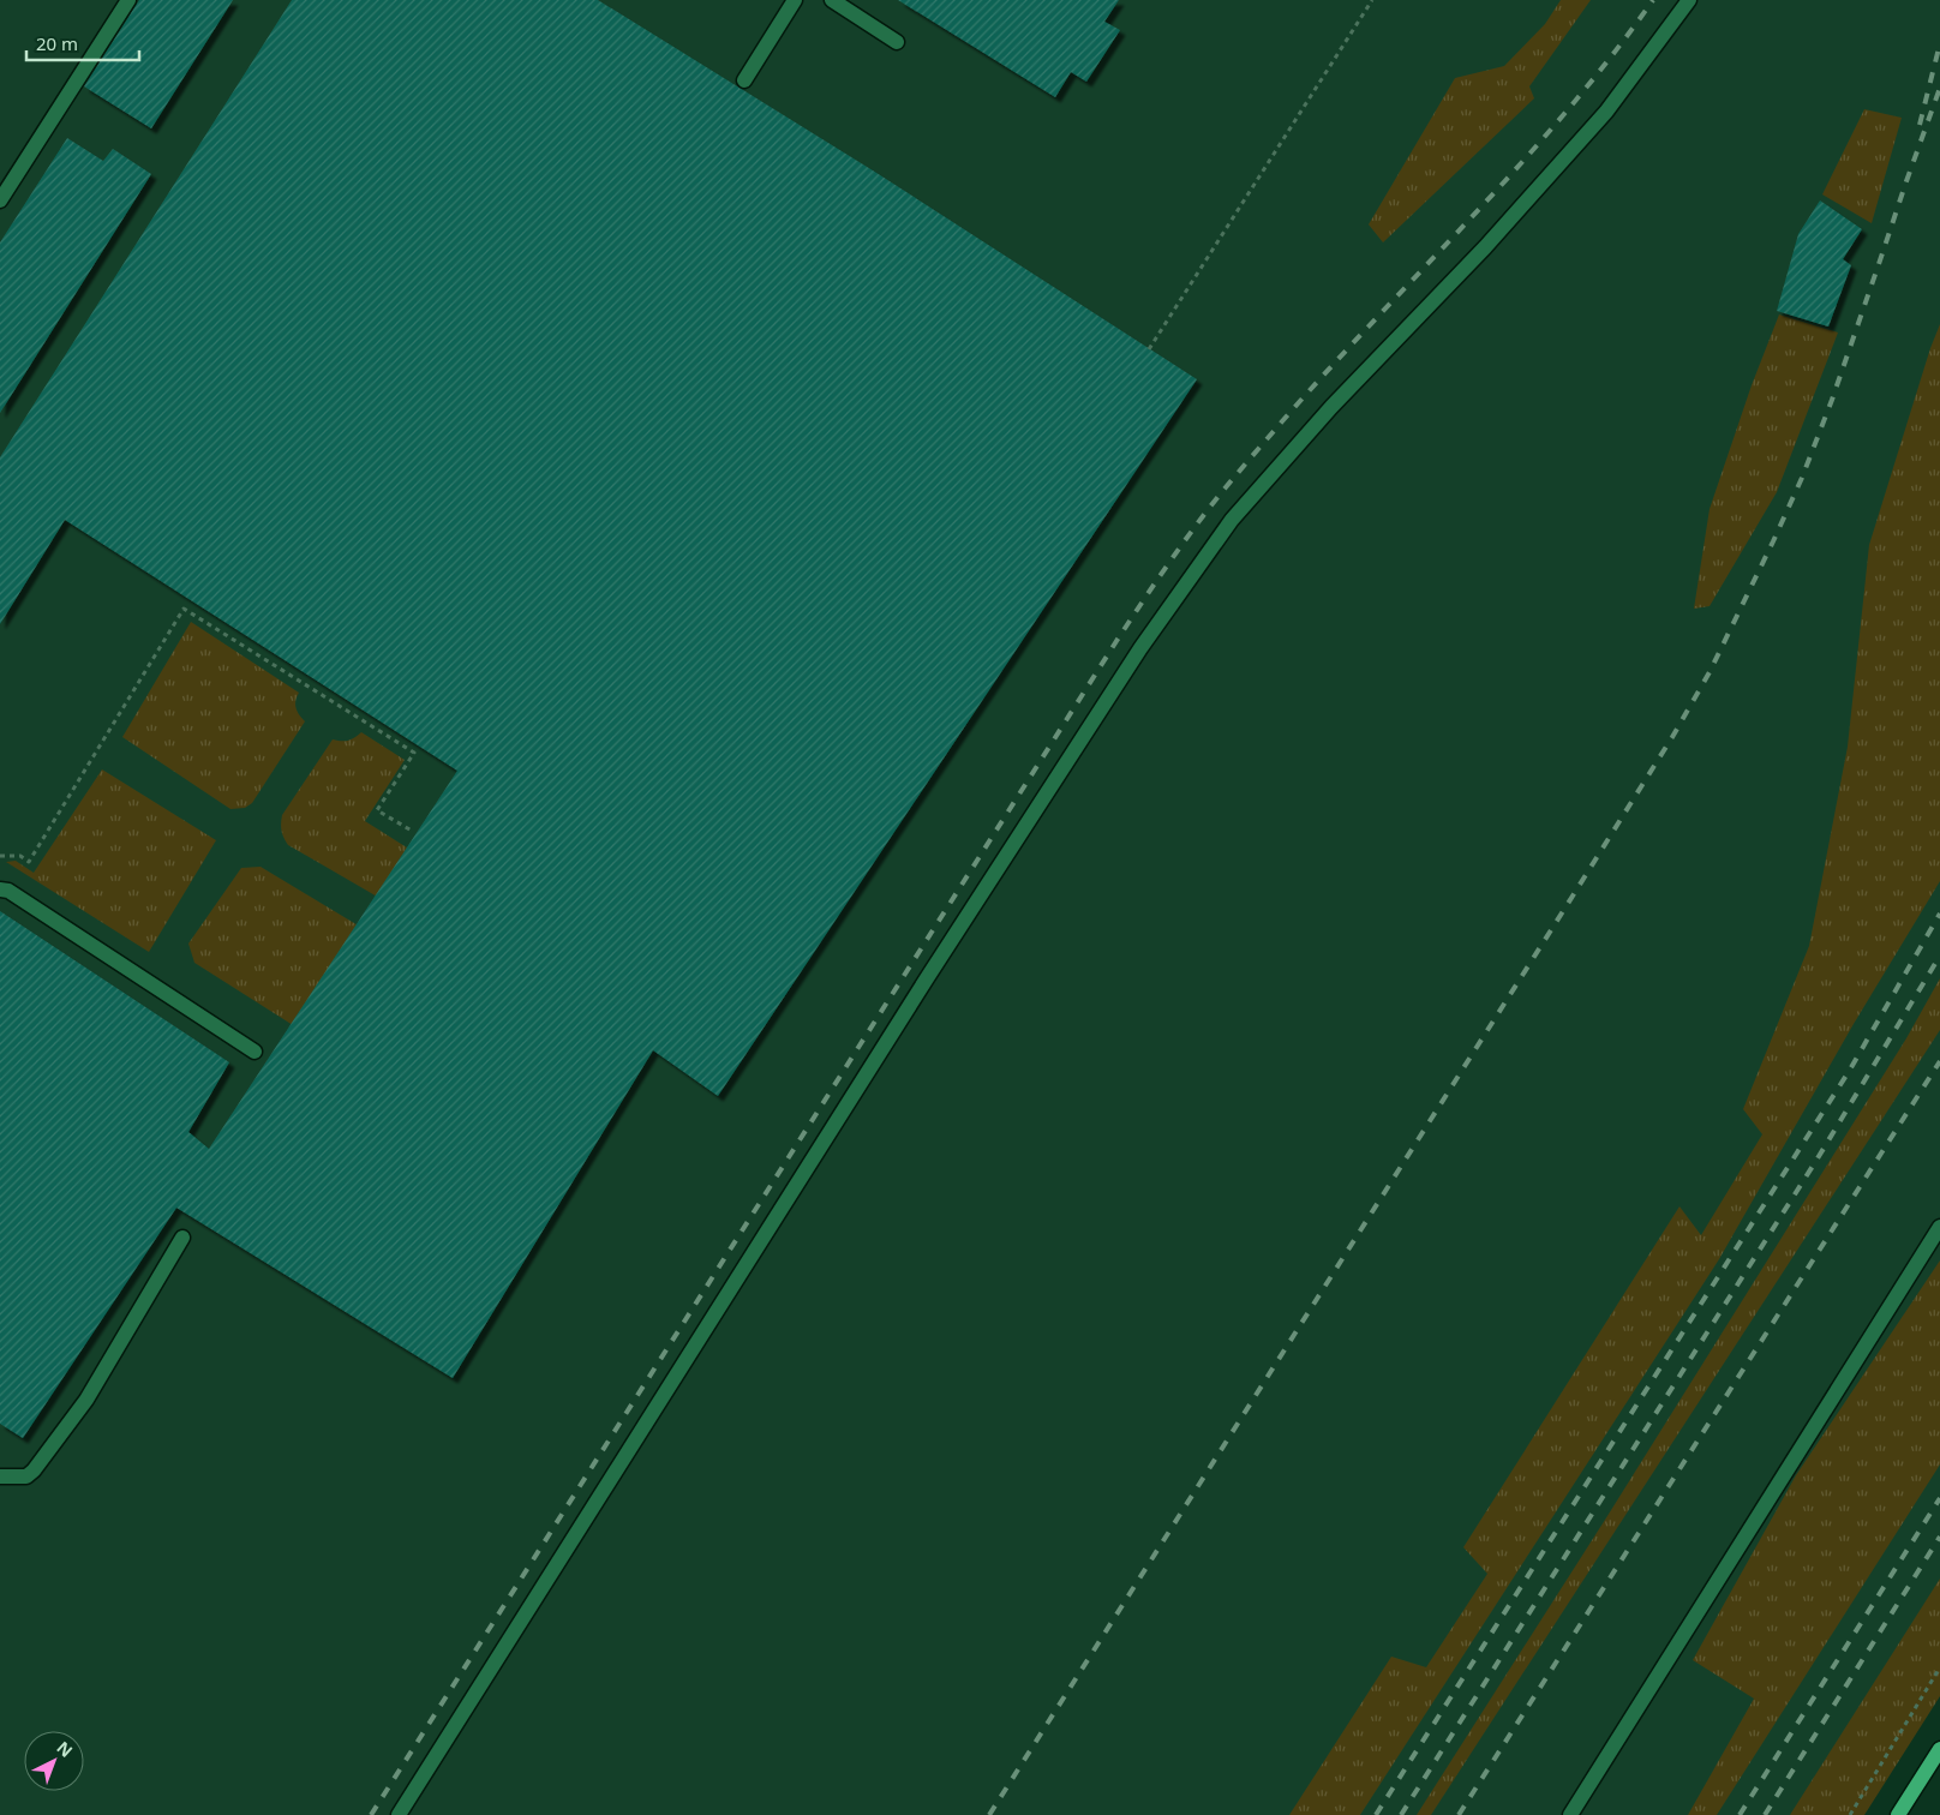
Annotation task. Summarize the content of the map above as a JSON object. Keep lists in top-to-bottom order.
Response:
{
  "scale_bar": "20 m",
  "north": "top right"
}
